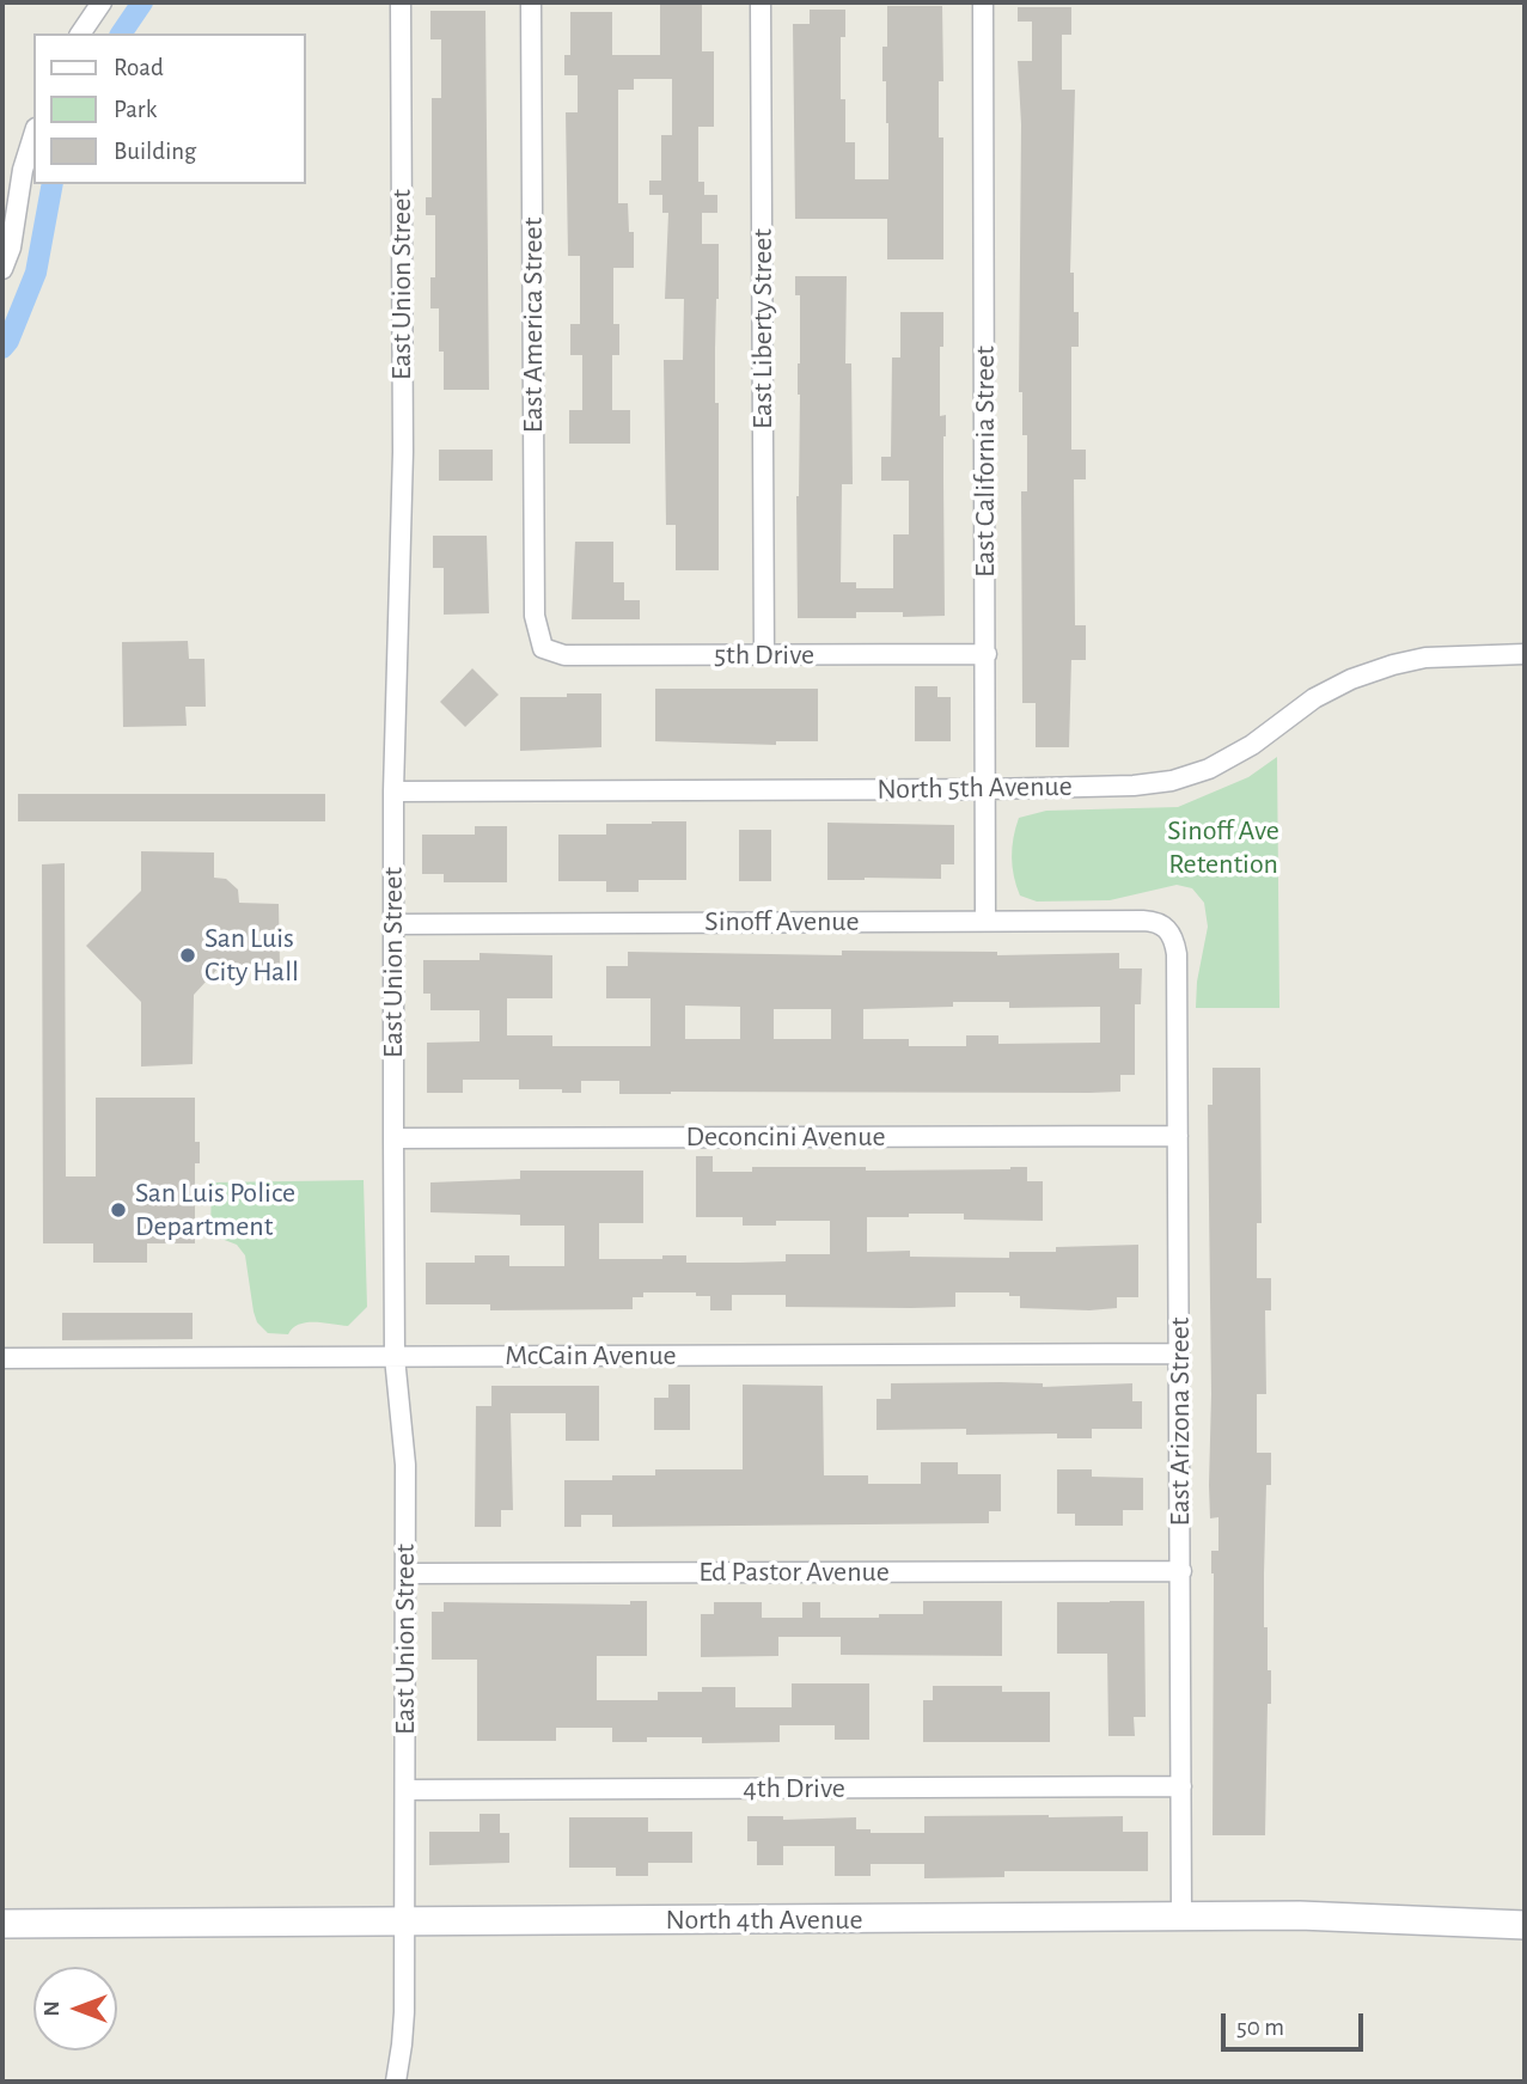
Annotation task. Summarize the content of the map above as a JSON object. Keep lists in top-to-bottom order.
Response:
{
  "streets": {
    "street": [
      "East Union Street",
      "East America Street",
      "East Liberty Street",
      "East California Street",
      "5th Drive",
      "North 5th Avenue",
      "Sinoff Avenue",
      "Deconcini Avenue",
      "McCain Avenue",
      "East Arizona Street",
      "Ed Pastor Avenue",
      "4th Drive",
      "North 4th Avenue"
    ]
  },
  "crossings": [
    ["East Union Street", "North 5th Avenue"],
    ["East Union Street", "Sinoff Avenue"],
    ["East Union Street", "Deconcini Avenue"],
    ["East Union Street", "McCain Avenue"],
    ["East Union Street", "Ed Pastor Avenue"],
    ["East Union Street", "4th Drive"],
    ["East Union Street", "North 4th Avenue"],
    ["East America Street", "5th Drive"],
    ["East Liberty Street", "5th Drive"],
    ["East California Street", "5th Drive"],
    ["East California Street", "North 5th Avenue"],
    ["East California Street", "Sinoff Avenue"],
    ["Sinoff Avenue", "East Arizona Street"],
    ["Deconcini Avenue", "East Arizona Street"],
    ["McCain Avenue", "East Arizona Street"],
    ["East Arizona Street", "Ed Pastor Avenue"],
    ["East Arizona Street", "4th Drive"],
    ["East Arizona Street", "North 4th Avenue"]
  ],
  "parks": ["Sinoff Ave Retention"],
  "places": ["San Luis City Hall", "San Luis Police Department"],
  "legend": ["Road", "Park", "Building"],
  "scale_bar": "50 m",
  "north": "left"
}
